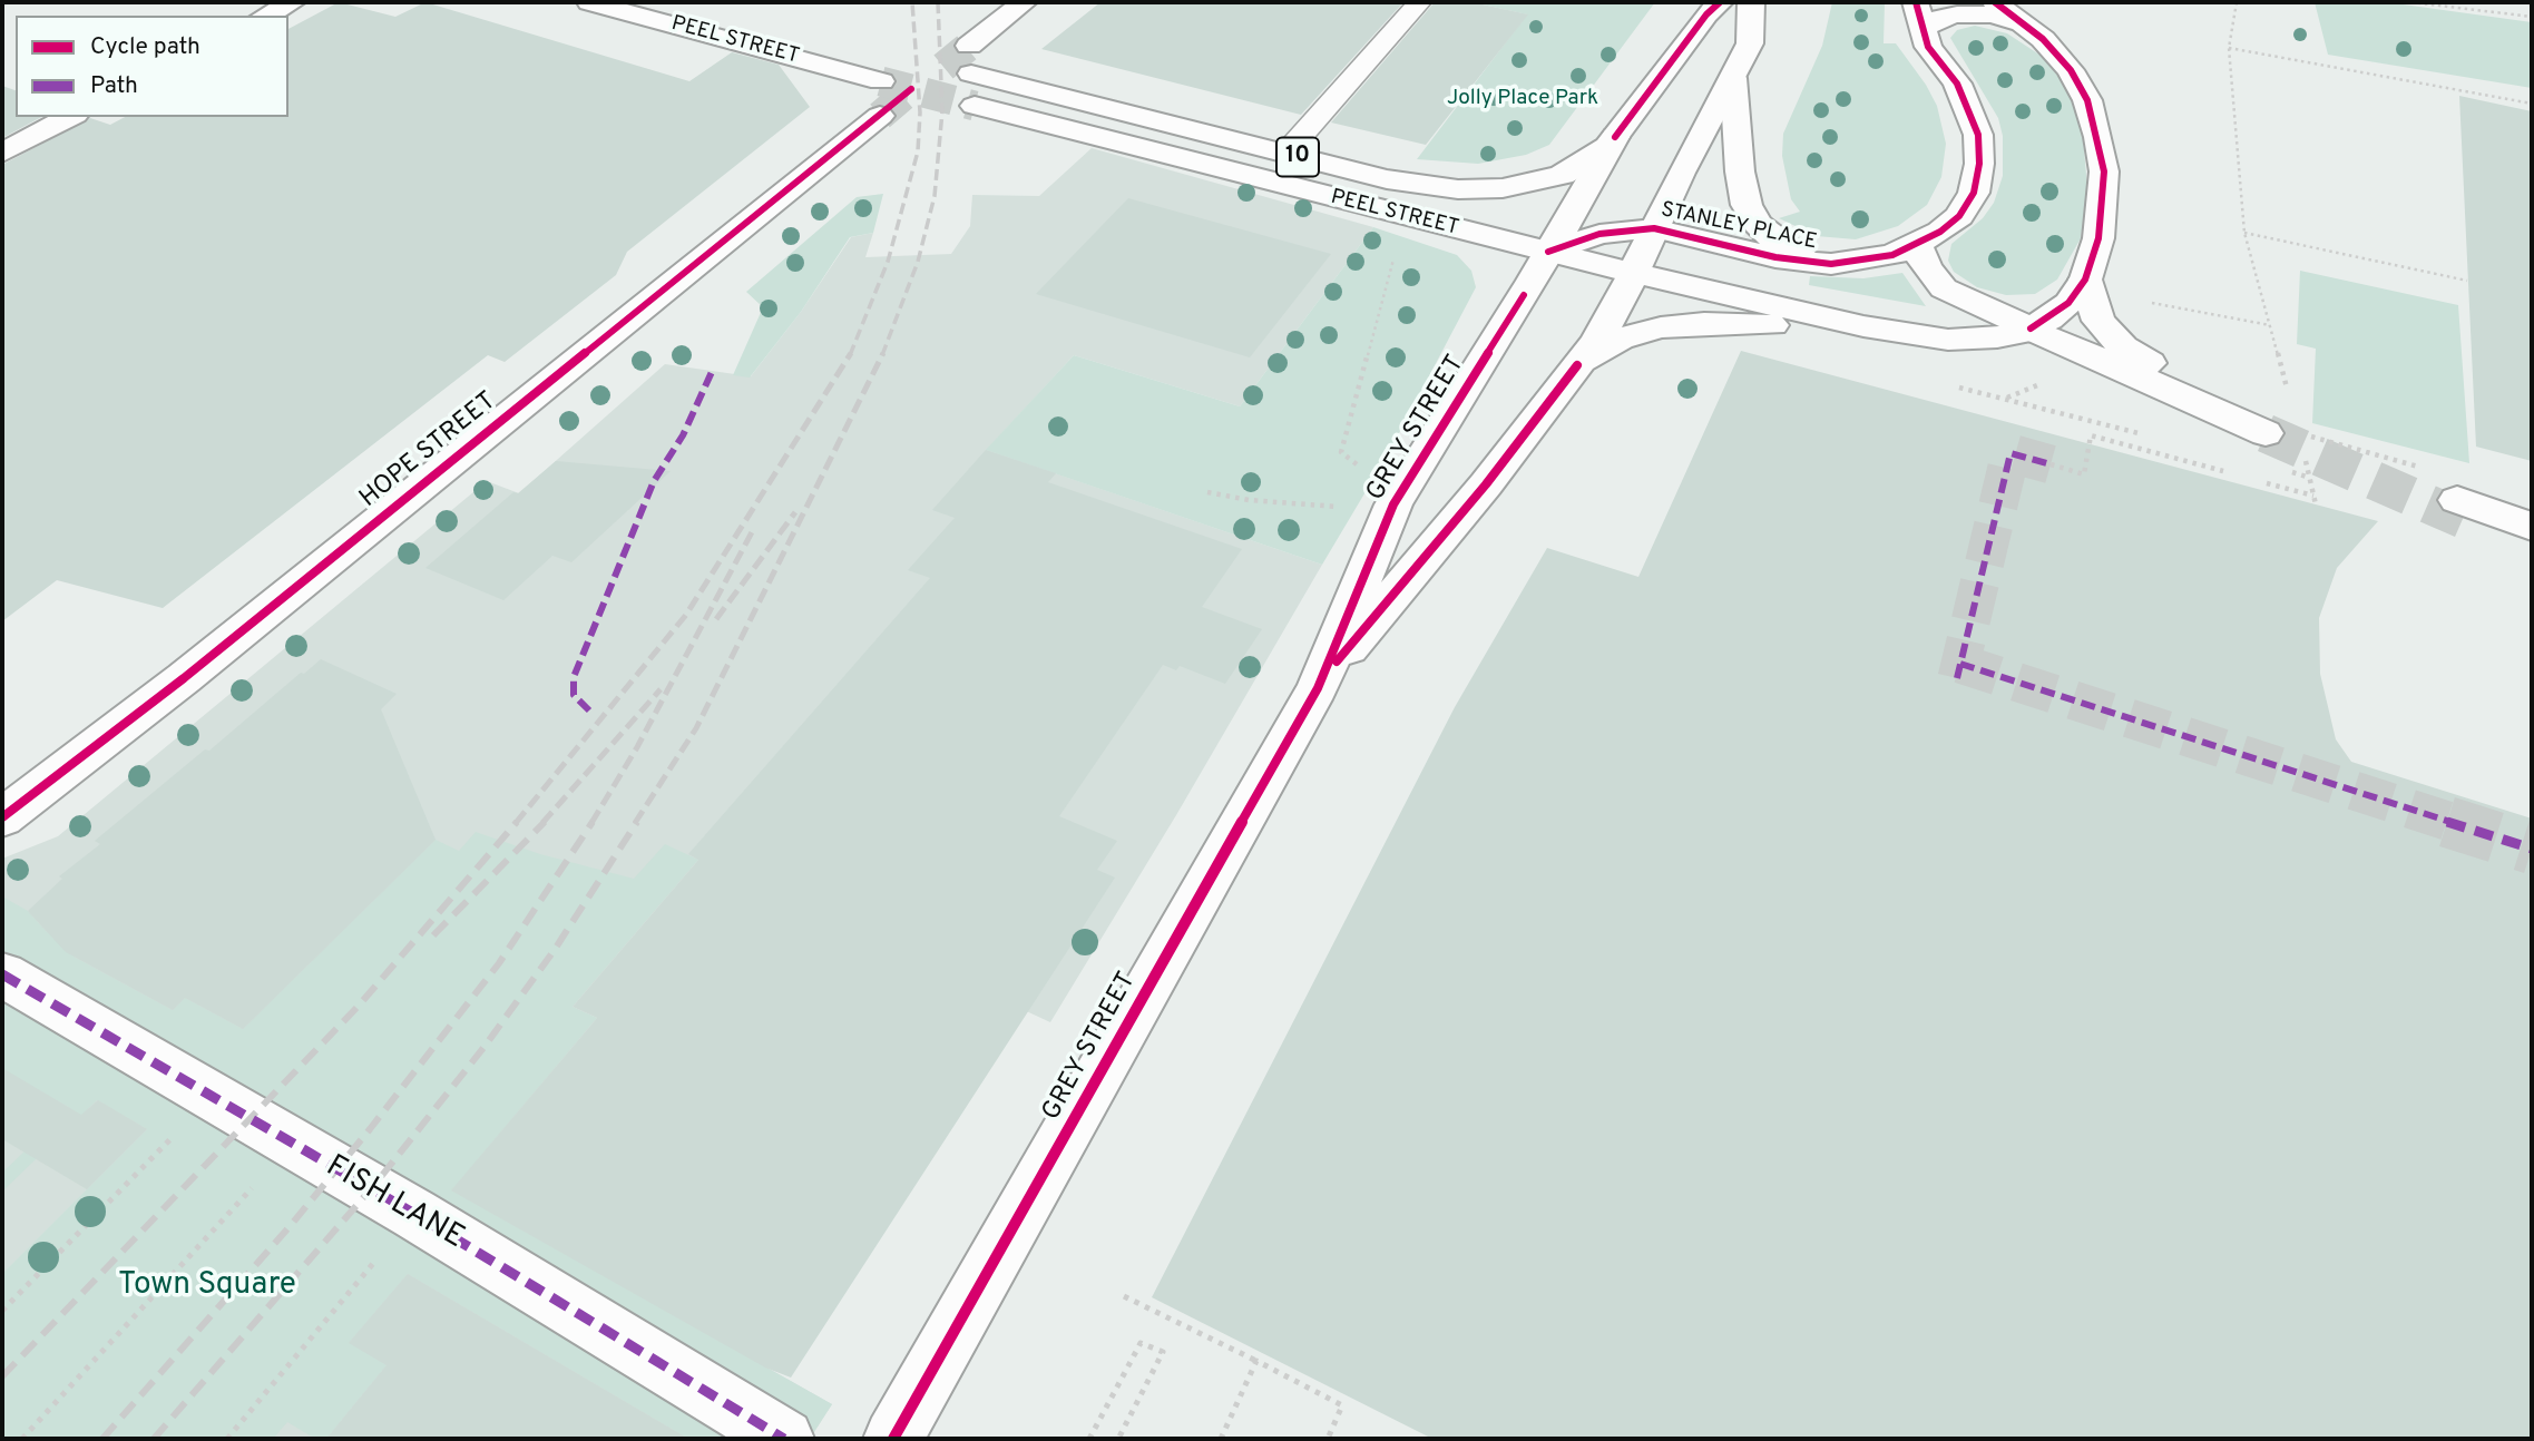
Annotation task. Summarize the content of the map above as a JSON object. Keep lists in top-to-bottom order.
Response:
{
  "streets": {
    "street": [
      "PEEL STREET",
      "10",
      "STANLEY PLACE",
      "GREY STREET",
      "HOPE STREET",
      "FISH LANE"
    ]
  },
  "crossings": [
    ["PEEL STREET", "STANLEY PLACE"],
    ["PEEL STREET", "GREY STREET"],
    ["PEEL STREET", "HOPE STREET"],
    ["STANLEY PLACE", "GREY STREET"]
  ],
  "parks": ["Jolly Place Park", "Town Square"],
  "legend": ["Cycle path", "Path"]
}
